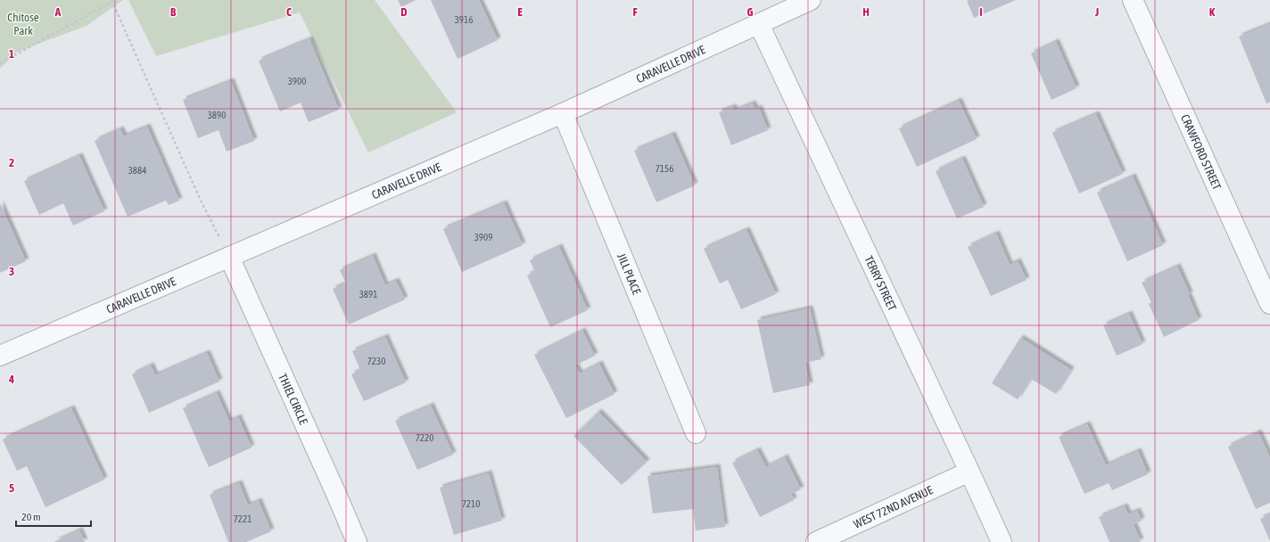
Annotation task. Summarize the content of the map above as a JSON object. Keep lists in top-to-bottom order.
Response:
{
  "streets": {
    "street": [
      "CARAVELLE DRIVE",
      "CRAWFORD STREET",
      "JILL PLACE",
      "TERRY STREET",
      "THIEL CIRCLE",
      "WEST 72ND AVENUE"
    ]
  },
  "crossings": [
    ["CARAVELLE DRIVE", "JILL PLACE"],
    ["CARAVELLE DRIVE", "TERRY STREET"],
    ["CARAVELLE DRIVE", "THIEL CIRCLE"],
    ["TERRY STREET", "WEST 72ND AVENUE"]
  ],
  "parks": ["Chitose Park"],
  "house_numbers": [
    "3916",
    "3900",
    "3890",
    "7156",
    "3884",
    "3909",
    "3891",
    "7230",
    "7220",
    "7210",
    "7221"
  ],
  "scale_bar": "20 m",
  "grid": {
    "columns": [
      "A",
      "B",
      "C",
      "D",
      "E",
      "F",
      "G",
      "H",
      "I",
      "J",
      "K"
    ],
    "rows": [
      "1",
      "2",
      "3",
      "4",
      "5"
    ]
  }
}
